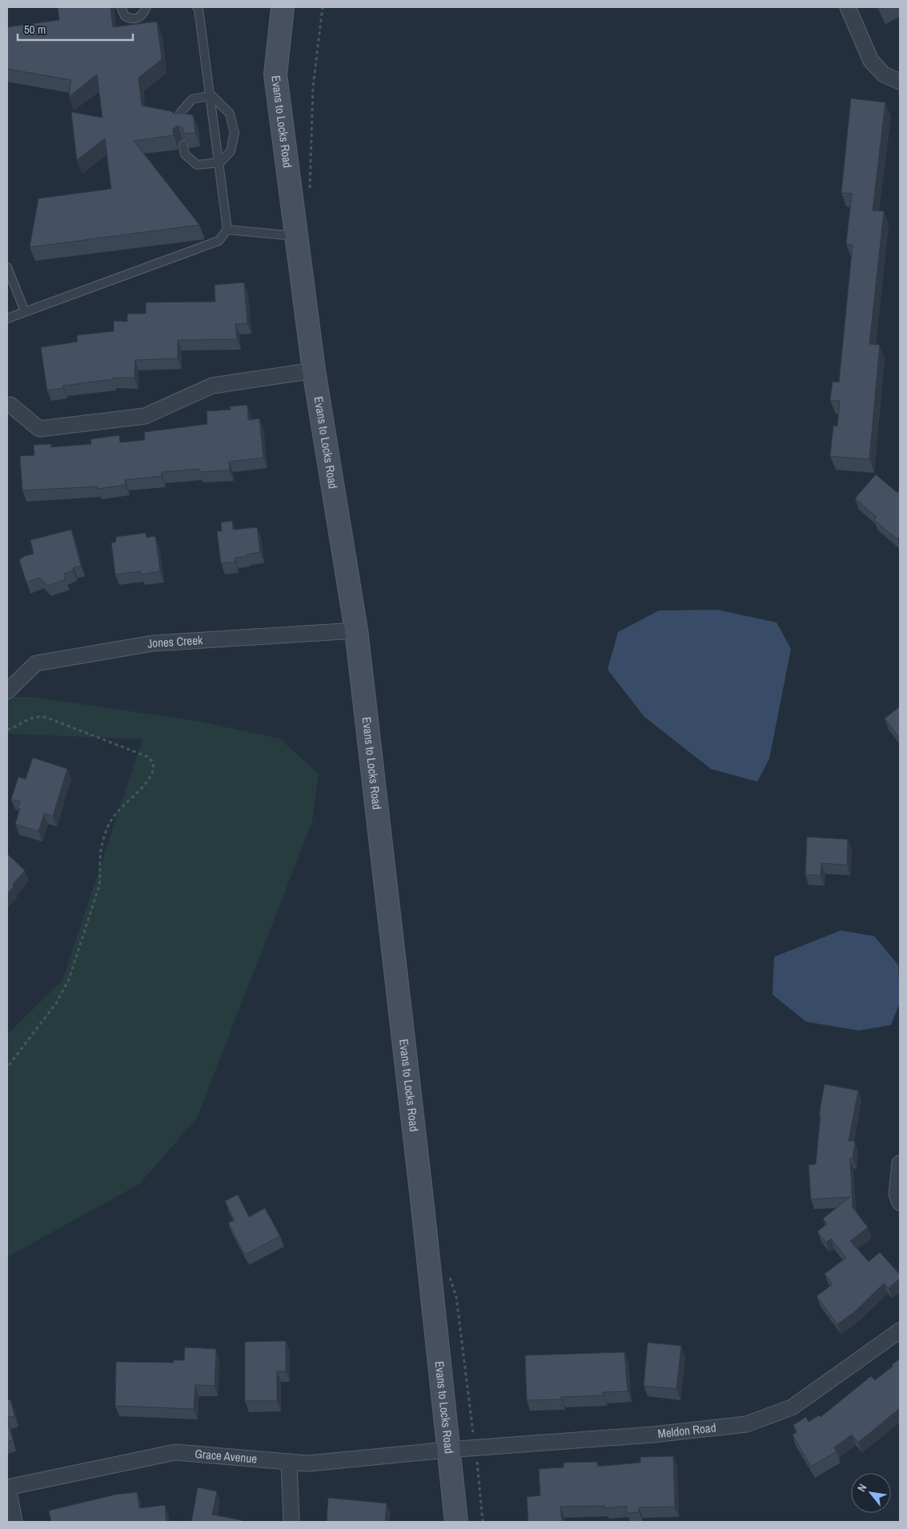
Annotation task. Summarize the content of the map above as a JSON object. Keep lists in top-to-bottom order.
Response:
{
  "streets": {
    "street": [
      "Evans to Locks Road",
      "Jones Creek",
      "Meldon Road",
      "Grace Avenue"
    ]
  },
  "crossings": [
    ["Evans to Locks Road", "Jones Creek"],
    ["Evans to Locks Road", "Meldon Road"],
    ["Evans to Locks Road", "Grace Avenue"],
    ["Meldon Road", "Grace Avenue"]
  ],
  "scale_bar": "50 m",
  "north": "top left"
}
